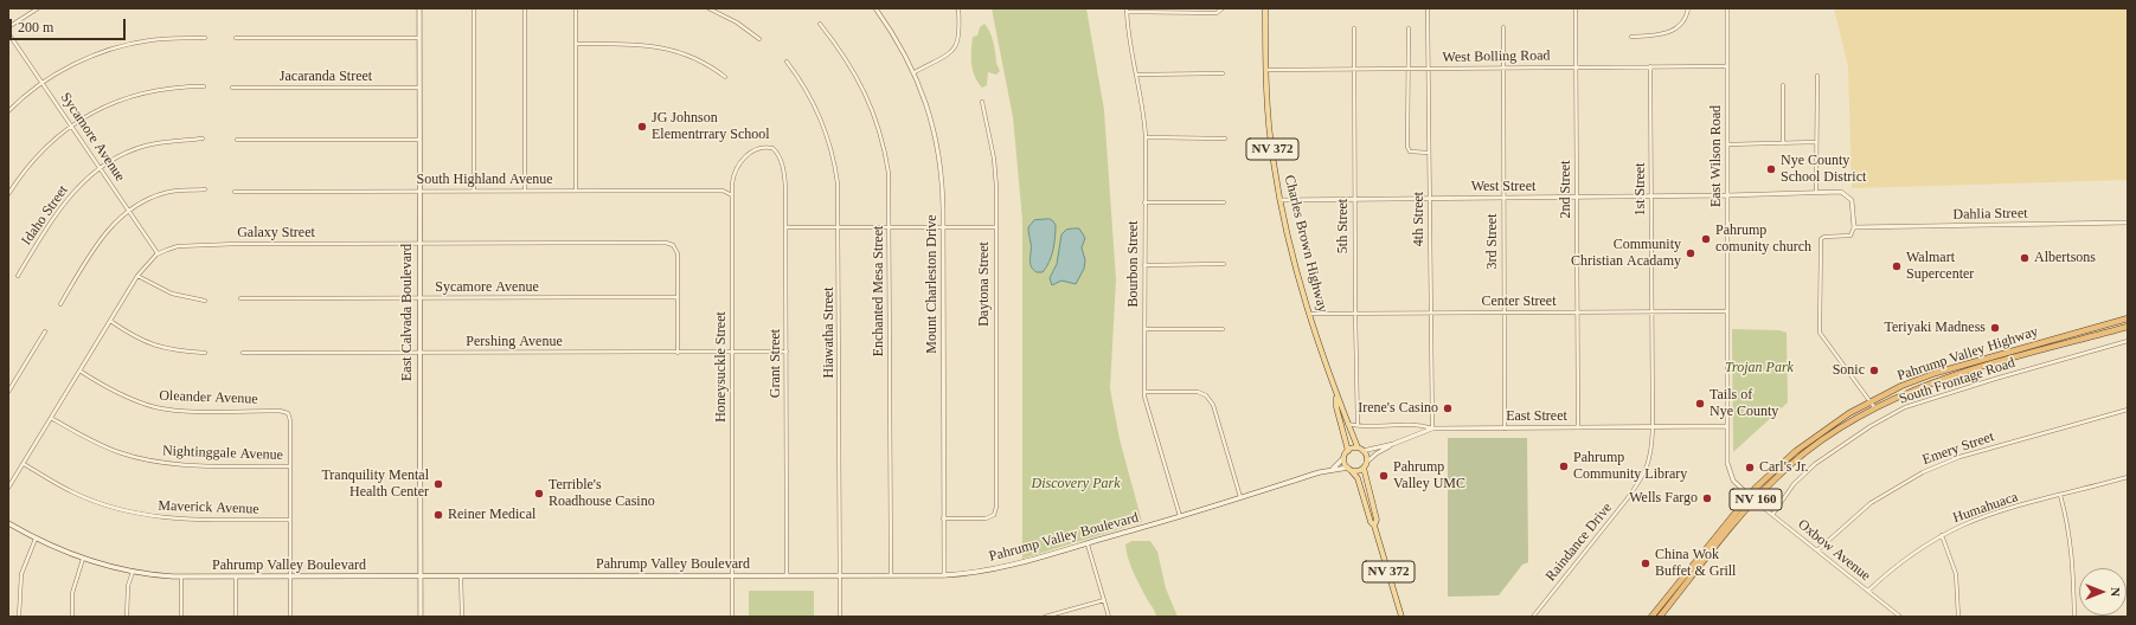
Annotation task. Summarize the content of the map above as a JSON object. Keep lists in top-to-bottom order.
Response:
{
  "streets": {
    "highway": ["Pahrump Valley Highway", "NV 160"],
    "main road": [
      "NV 372",
      "Charles Brown Highway",
      "East Calvada Boulevard",
      "Pahrump Valley Boulevard"
    ],
    "street": [
      "West Bolling Road",
      "Jacaranda Street",
      "Sycamore Avenue",
      "East Wilson Road",
      "South Highland Avenue",
      "West Street",
      "2nd Street",
      "1st Street",
      "Dahlia Street",
      "Idaho Street",
      "4th Street",
      "5th Street",
      "Galaxy Street",
      "3rd Street",
      "Bourbon Street",
      "Mount Charleston Drive",
      "Daytona Street",
      "Enchanted Mesa Street",
      "Center Street",
      "Hiawatha Street",
      "Pershing Avenue",
      "Grant Street",
      "Honeysuckle Street",
      "South Frontage Road",
      "Oleander Avenue",
      "East Street",
      "Emery Street",
      "Nightinggale Avenue",
      "Maverick Avenue",
      "Humahuaca",
      "Raindance Drive",
      "Oxbow Avenue"
    ]
  },
  "crossings": [
    ["West Bolling Road", "East Wilson Road"],
    ["West Bolling Road", "2nd Street"],
    ["West Bolling Road", "1st Street"],
    ["West Bolling Road", "4th Street"],
    ["West Bolling Road", "5th Street"],
    ["West Bolling Road", "3rd Street"],
    ["West Bolling Road", "Charles Brown Highway"],
    ["Jacaranda Street", "East Calvada Boulevard"],
    ["Sycamore Avenue", "Idaho Street"],
    ["Sycamore Avenue", "Galaxy Street"],
    ["Sycamore Avenue", "East Calvada Boulevard"],
    ["NV 372", "Charles Brown Highway"],
    ["NV 372", "Pahrump Valley Boulevard"],
    ["East Wilson Road", "West Street"],
    ["East Wilson Road", "Center Street"],
    ["East Wilson Road", "Pahrump Valley Highway"],
    ["East Wilson Road", "East Street"],
    ["South Highland Avenue", "East Calvada Boulevard"],
    ["South Highland Avenue", "Honeysuckle Street"],
    ["West Street", "2nd Street"],
    ["West Street", "1st Street"],
    ["West Street", "4th Street"],
    ["West Street", "5th Street"],
    ["West Street", "3rd Street"],
    ["West Street", "Charles Brown Highway"],
    ["2nd Street", "Center Street"],
    ["2nd Street", "East Street"],
    ["1st Street", "Center Street"],
    ["1st Street", "East Street"],
    ["1st Street", "Raindance Drive"],
    ["4th Street", "Center Street"],
    ["4th Street", "East Street"],
    ["5th Street", "Center Street"],
    ["5th Street", "East Street"],
    ["Galaxy Street", "East Calvada Boulevard"],
    ["Galaxy Street", "Oleander Avenue"],
    ["Galaxy Street", "Nightinggale Avenue"],
    ["Galaxy Street", "Maverick Avenue"],
    ["3rd Street", "Center Street"],
    ["3rd Street", "East Street"],
    ["Charles Brown Highway", "Center Street"],
    ["Charles Brown Highway", "East Street"],
    ["Charles Brown Highway", "Pahrump Valley Boulevard"],
    ["Bourbon Street", "Pahrump Valley Boulevard"],
    ["Mount Charleston Drive", "Daytona Street"],
    ["Mount Charleston Drive", "Pahrump Valley Boulevard"],
    ["Enchanted Mesa Street", "Pahrump Valley Boulevard"],
    ["East Calvada Boulevard", "Pershing Avenue"],
    ["East Calvada Boulevard", "Pahrump Valley Boulevard"],
    ["Hiawatha Street", "Pahrump Valley Boulevard"],
    ["Pershing Avenue", "Grant Street"],
    ["Pershing Avenue", "Honeysuckle Street"],
    ["Pahrump Valley Highway", "Oxbow Avenue"],
    ["Grant Street", "Honeysuckle Street"],
    ["Grant Street", "Pahrump Valley Boulevard"],
    ["Honeysuckle Street", "Pahrump Valley Boulevard"],
    ["South Frontage Road", "Oxbow Avenue"],
    ["Oleander Avenue", "Nightinggale Avenue"],
    ["East Street", "Raindance Drive"],
    ["Emery Street", "Oxbow Avenue"],
    ["Humahuaca", "Oxbow Avenue"]
  ],
  "parks": ["Trojan Park", "Discovery Park"],
  "places": [
    "JG Johnson Elementrrary School",
    "Nye County School District",
    "Pahrump comunity church",
    "Community Christian Acadamy",
    "Albertsons",
    "Walmart Supercenter",
    "Teriyaki Madness",
    "Sonic",
    "Tails of Nye County",
    "Irene's Casino",
    "Pahrump Community Library",
    "Carl's Jr.",
    "Pahrump Valley UMC",
    "Tranquility Mental Health Center",
    "Terrible's Roadhouse Casino",
    "Wells Fargo",
    "Reiner Medical",
    "China Wok Buffet & Grill"
  ],
  "scale_bar": "200 m",
  "north": "right"
}
